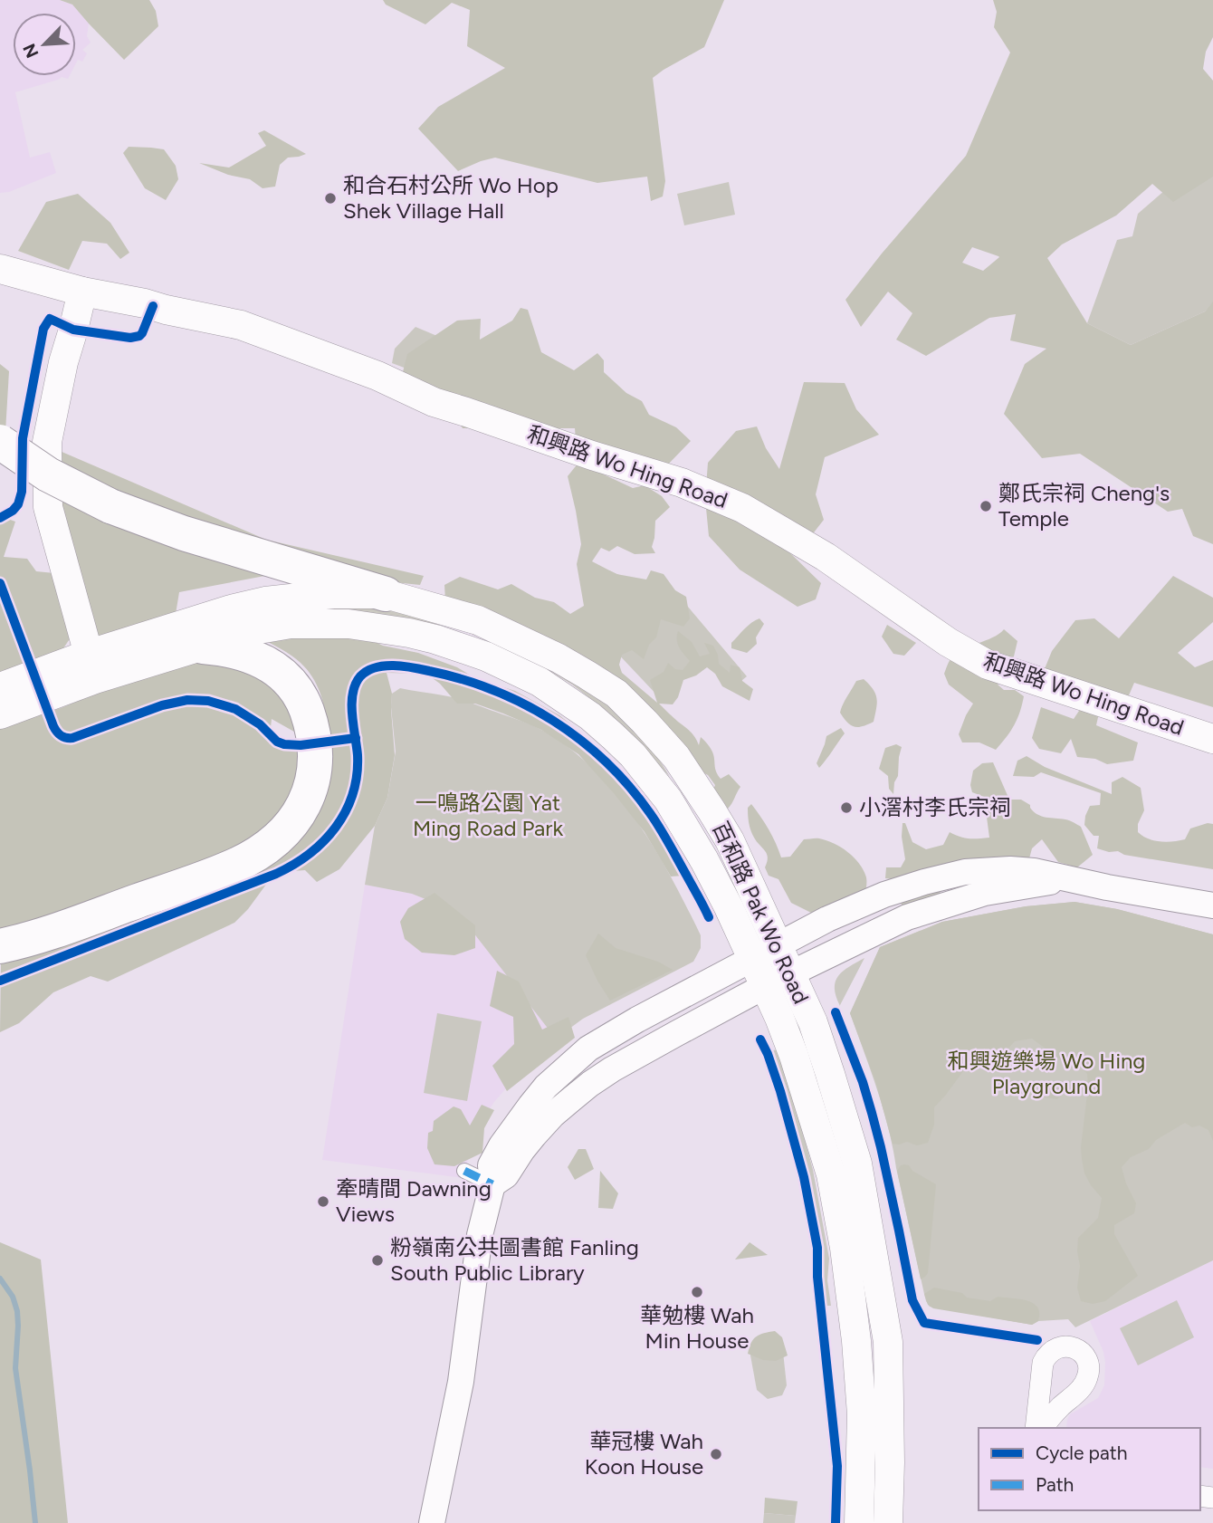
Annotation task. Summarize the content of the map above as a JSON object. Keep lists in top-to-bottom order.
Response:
{
  "streets": {
    "main road": ["和興路 Wo Hing Road", "百和路 Pak Wo Road"]
  },
  "parks": ["一鳴路公園 Yat Ming Road Park", "和興遊樂場 Wo Hing Playground"],
  "places": [
    "和合石村公所 Wo Hop Shek Village Hall",
    "鄭氏宗祠 Cheng's Temple",
    "小滘村李氏宗祠",
    "牽晴間 Dawning Views",
    "粉嶺南公共圖書館 Fanling South Public Library",
    "華勉樓 Wah Min House",
    "華冠樓 Wah Koon House"
  ],
  "legend": ["Cycle path", "Path"],
  "north": "bottom left"
}
